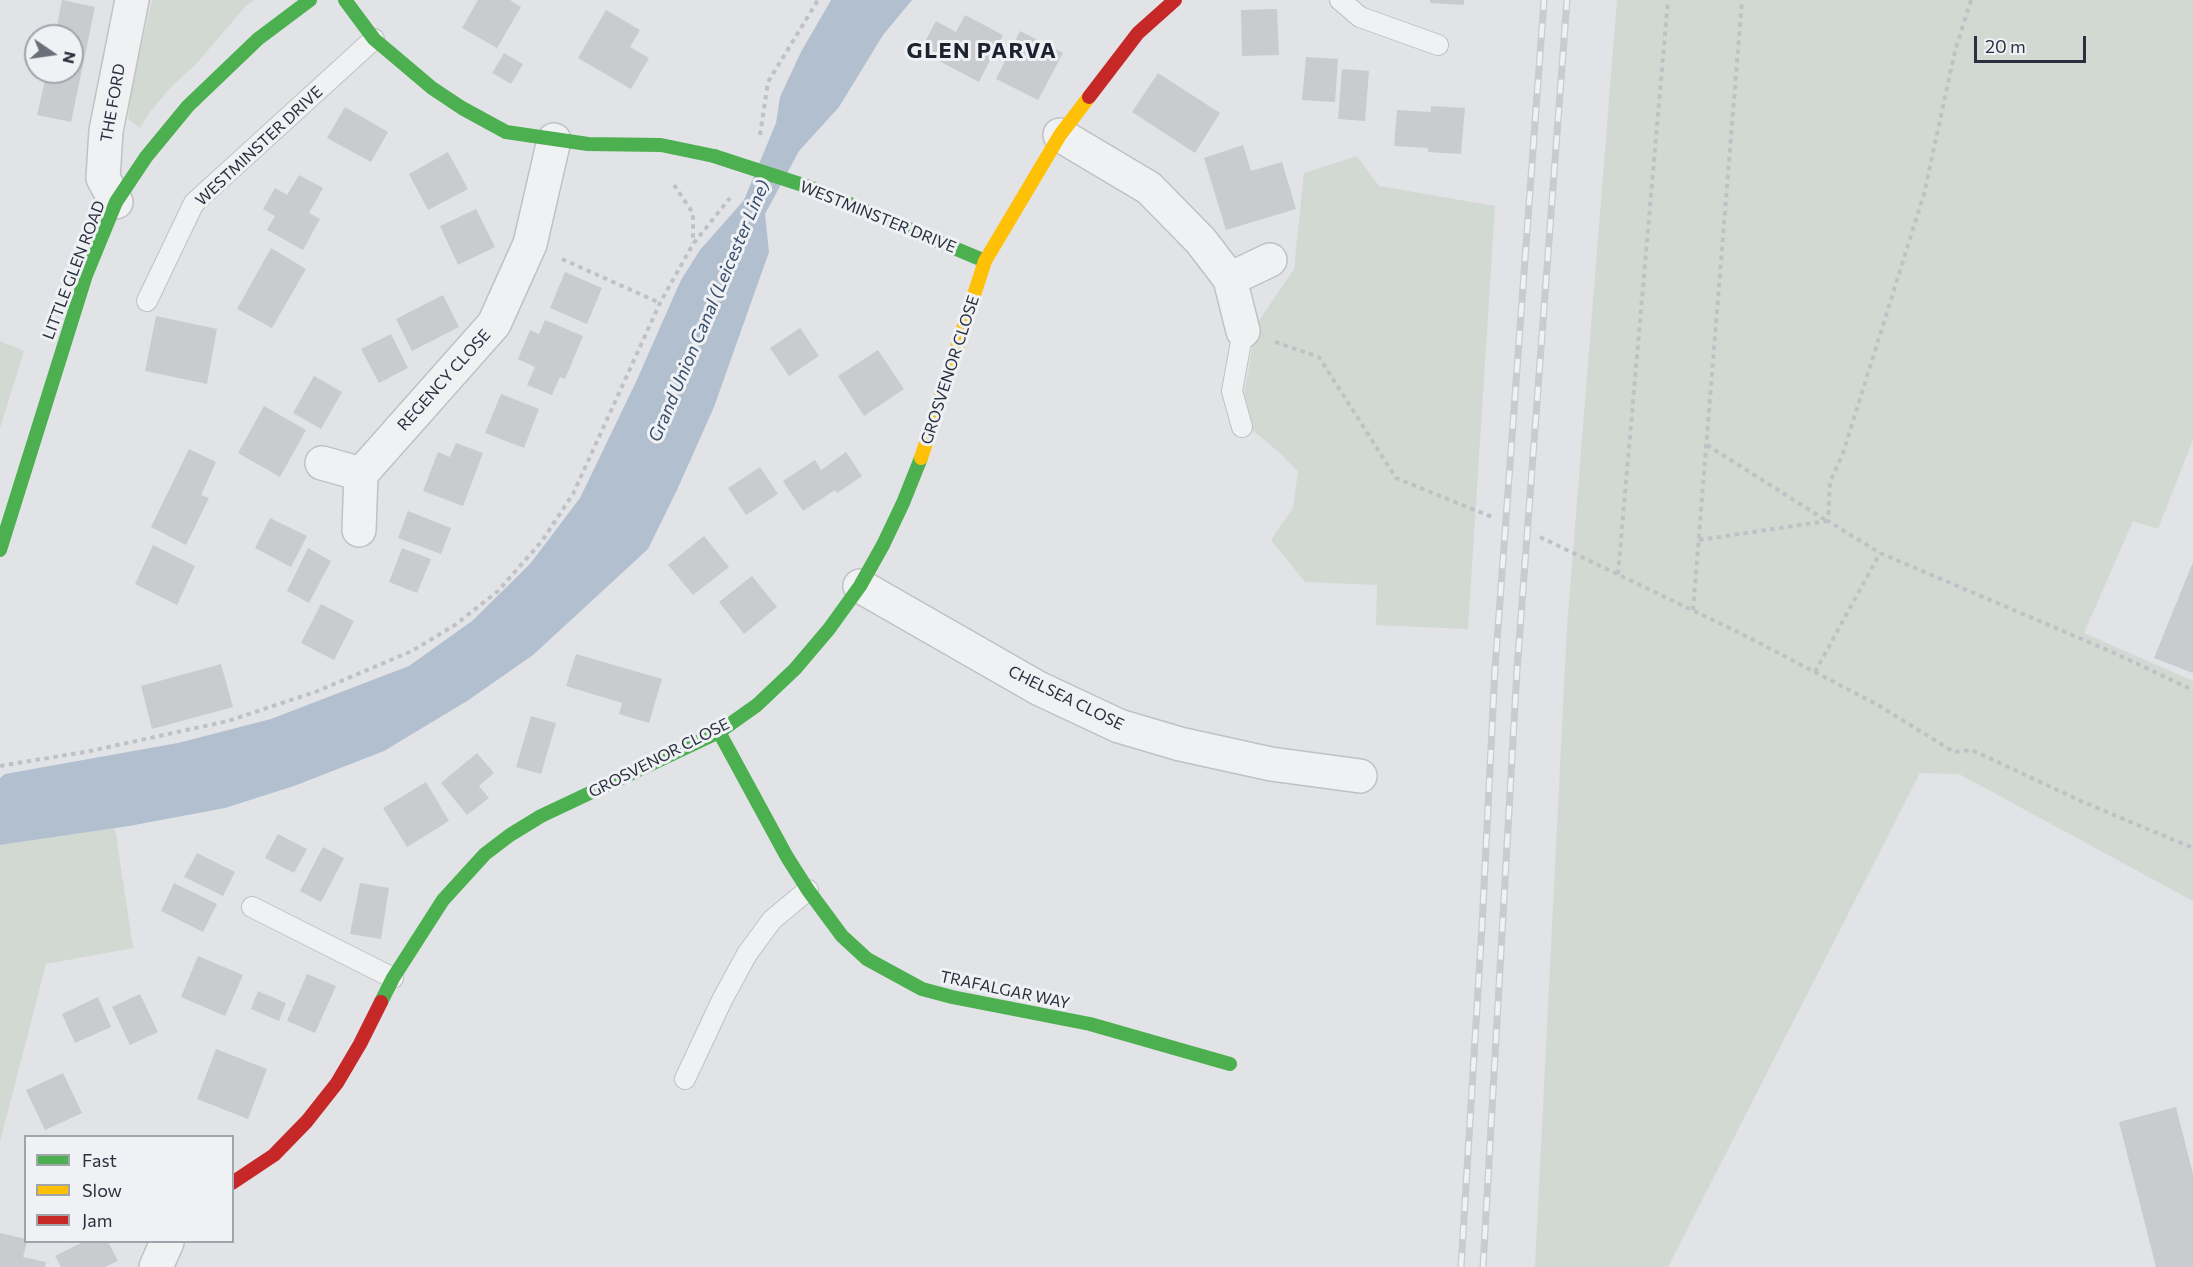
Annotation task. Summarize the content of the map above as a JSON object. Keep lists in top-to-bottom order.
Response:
{
  "streets": {
    "street": [
      "THE FORD",
      "WESTMINSTER DRIVE",
      "LITTLE GLEN ROAD",
      "GROSVENOR CLOSE",
      "REGENCY CLOSE",
      "CHELSEA CLOSE",
      "TRAFALGAR WAY"
    ]
  },
  "crossings": [
    ["THE FORD", "LITTLE GLEN ROAD"],
    ["WESTMINSTER DRIVE", "GROSVENOR CLOSE"],
    ["WESTMINSTER DRIVE", "REGENCY CLOSE"],
    ["GROSVENOR CLOSE", "CHELSEA CLOSE"],
    ["GROSVENOR CLOSE", "TRAFALGAR WAY"]
  ],
  "districts": ["GLEN PARVA"],
  "water": ["Grand Union Canal (Leicester Line)"],
  "legend": ["Fast", "Slow", "Jam"],
  "scale_bar": "20 m",
  "north": "right"
}
